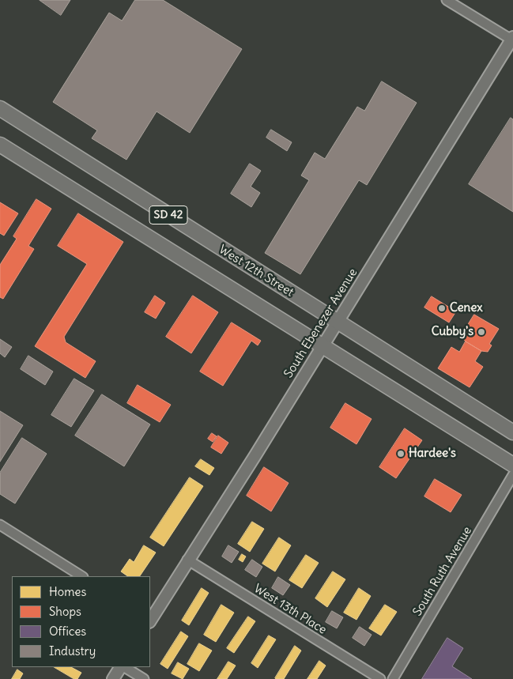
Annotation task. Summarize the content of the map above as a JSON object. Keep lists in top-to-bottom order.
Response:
{
  "streets": {
    "main road": ["SD 42", "West 12th Street"],
    "street": ["South Ebenezer Avenue", "South Ruth Avenue", "West 13th Place"]
  },
  "crossings": [
    ["SD 42", "South Ebenezer Avenue"],
    ["West 12th Street", "South Ebenezer Avenue"],
    ["South Ebenezer Avenue", "West 13th Place"]
  ],
  "places": ["Cenex", "Cubby's", "Hardee's"],
  "legend": [
    "Homes",
    "Shops",
    "Offices",
    "Industry"
  ]
}
